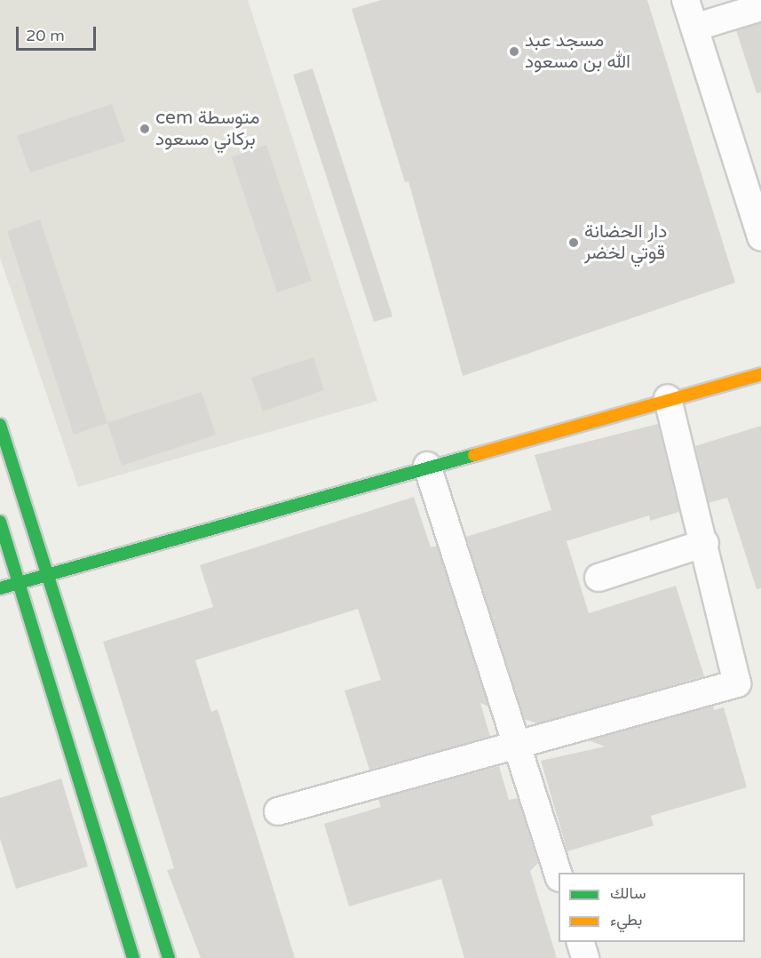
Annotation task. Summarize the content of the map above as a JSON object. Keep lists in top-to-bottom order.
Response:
{
  "places": ["مسجد عبد الله بن مسعود", "cem متوسطة بركاني مسعود", "دار الحضانة قوتي لخضر"],
  "legend": ["سالك", "بطيء"],
  "scale_bar": "20 m"
}
